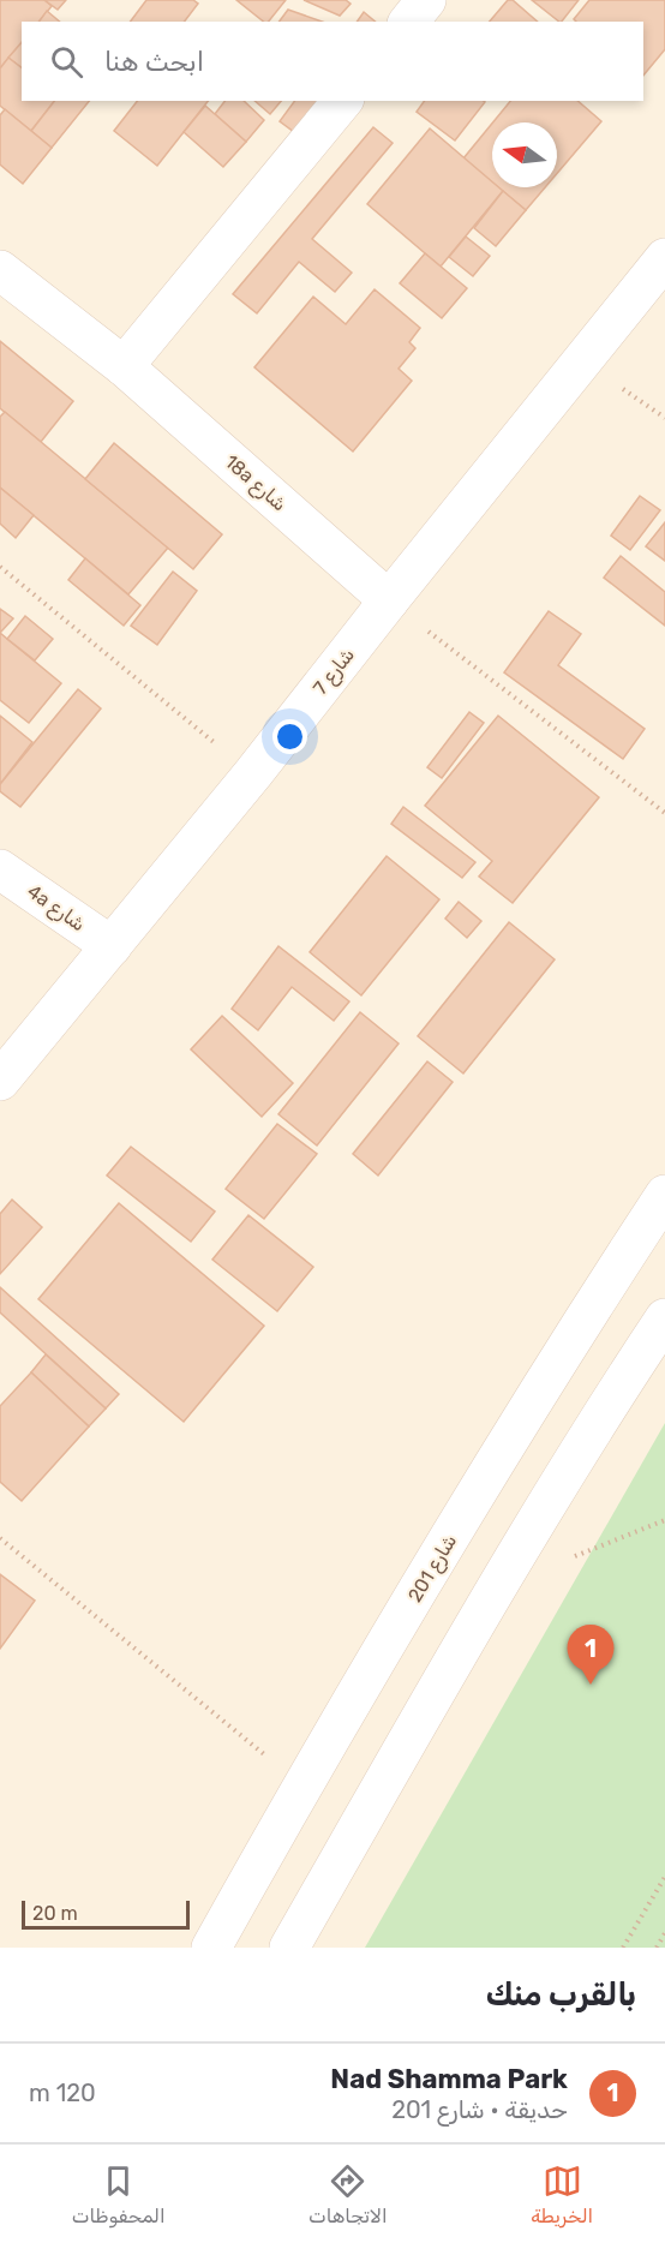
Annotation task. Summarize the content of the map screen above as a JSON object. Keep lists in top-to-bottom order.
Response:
{
  "streets": {
    "street": [
      "18a شارع",
      "شارع 7",
      "4a شارع",
      "شارع 201"
    ]
  },
  "crossings": [
    ["18a شارع", "شارع 7"],
    ["شارع 7", "4a شارع"]
  ],
  "scale_bar": "20 m",
  "north": "left",
  "page": {
    "search": "ابحث هنا",
    "pins": "1",
    "scale": "20 m",
    "heading": "بالقرب منك",
    "list": [
      {
        "mark": "1",
        "name": "Nad Shamma Park",
        "note": "حديقة · شارع 201",
        "value": "120 m"
      }
    ],
    "nav": ["الخريطة", "الاتجاهات", "المحفوظات"]
  }
}
